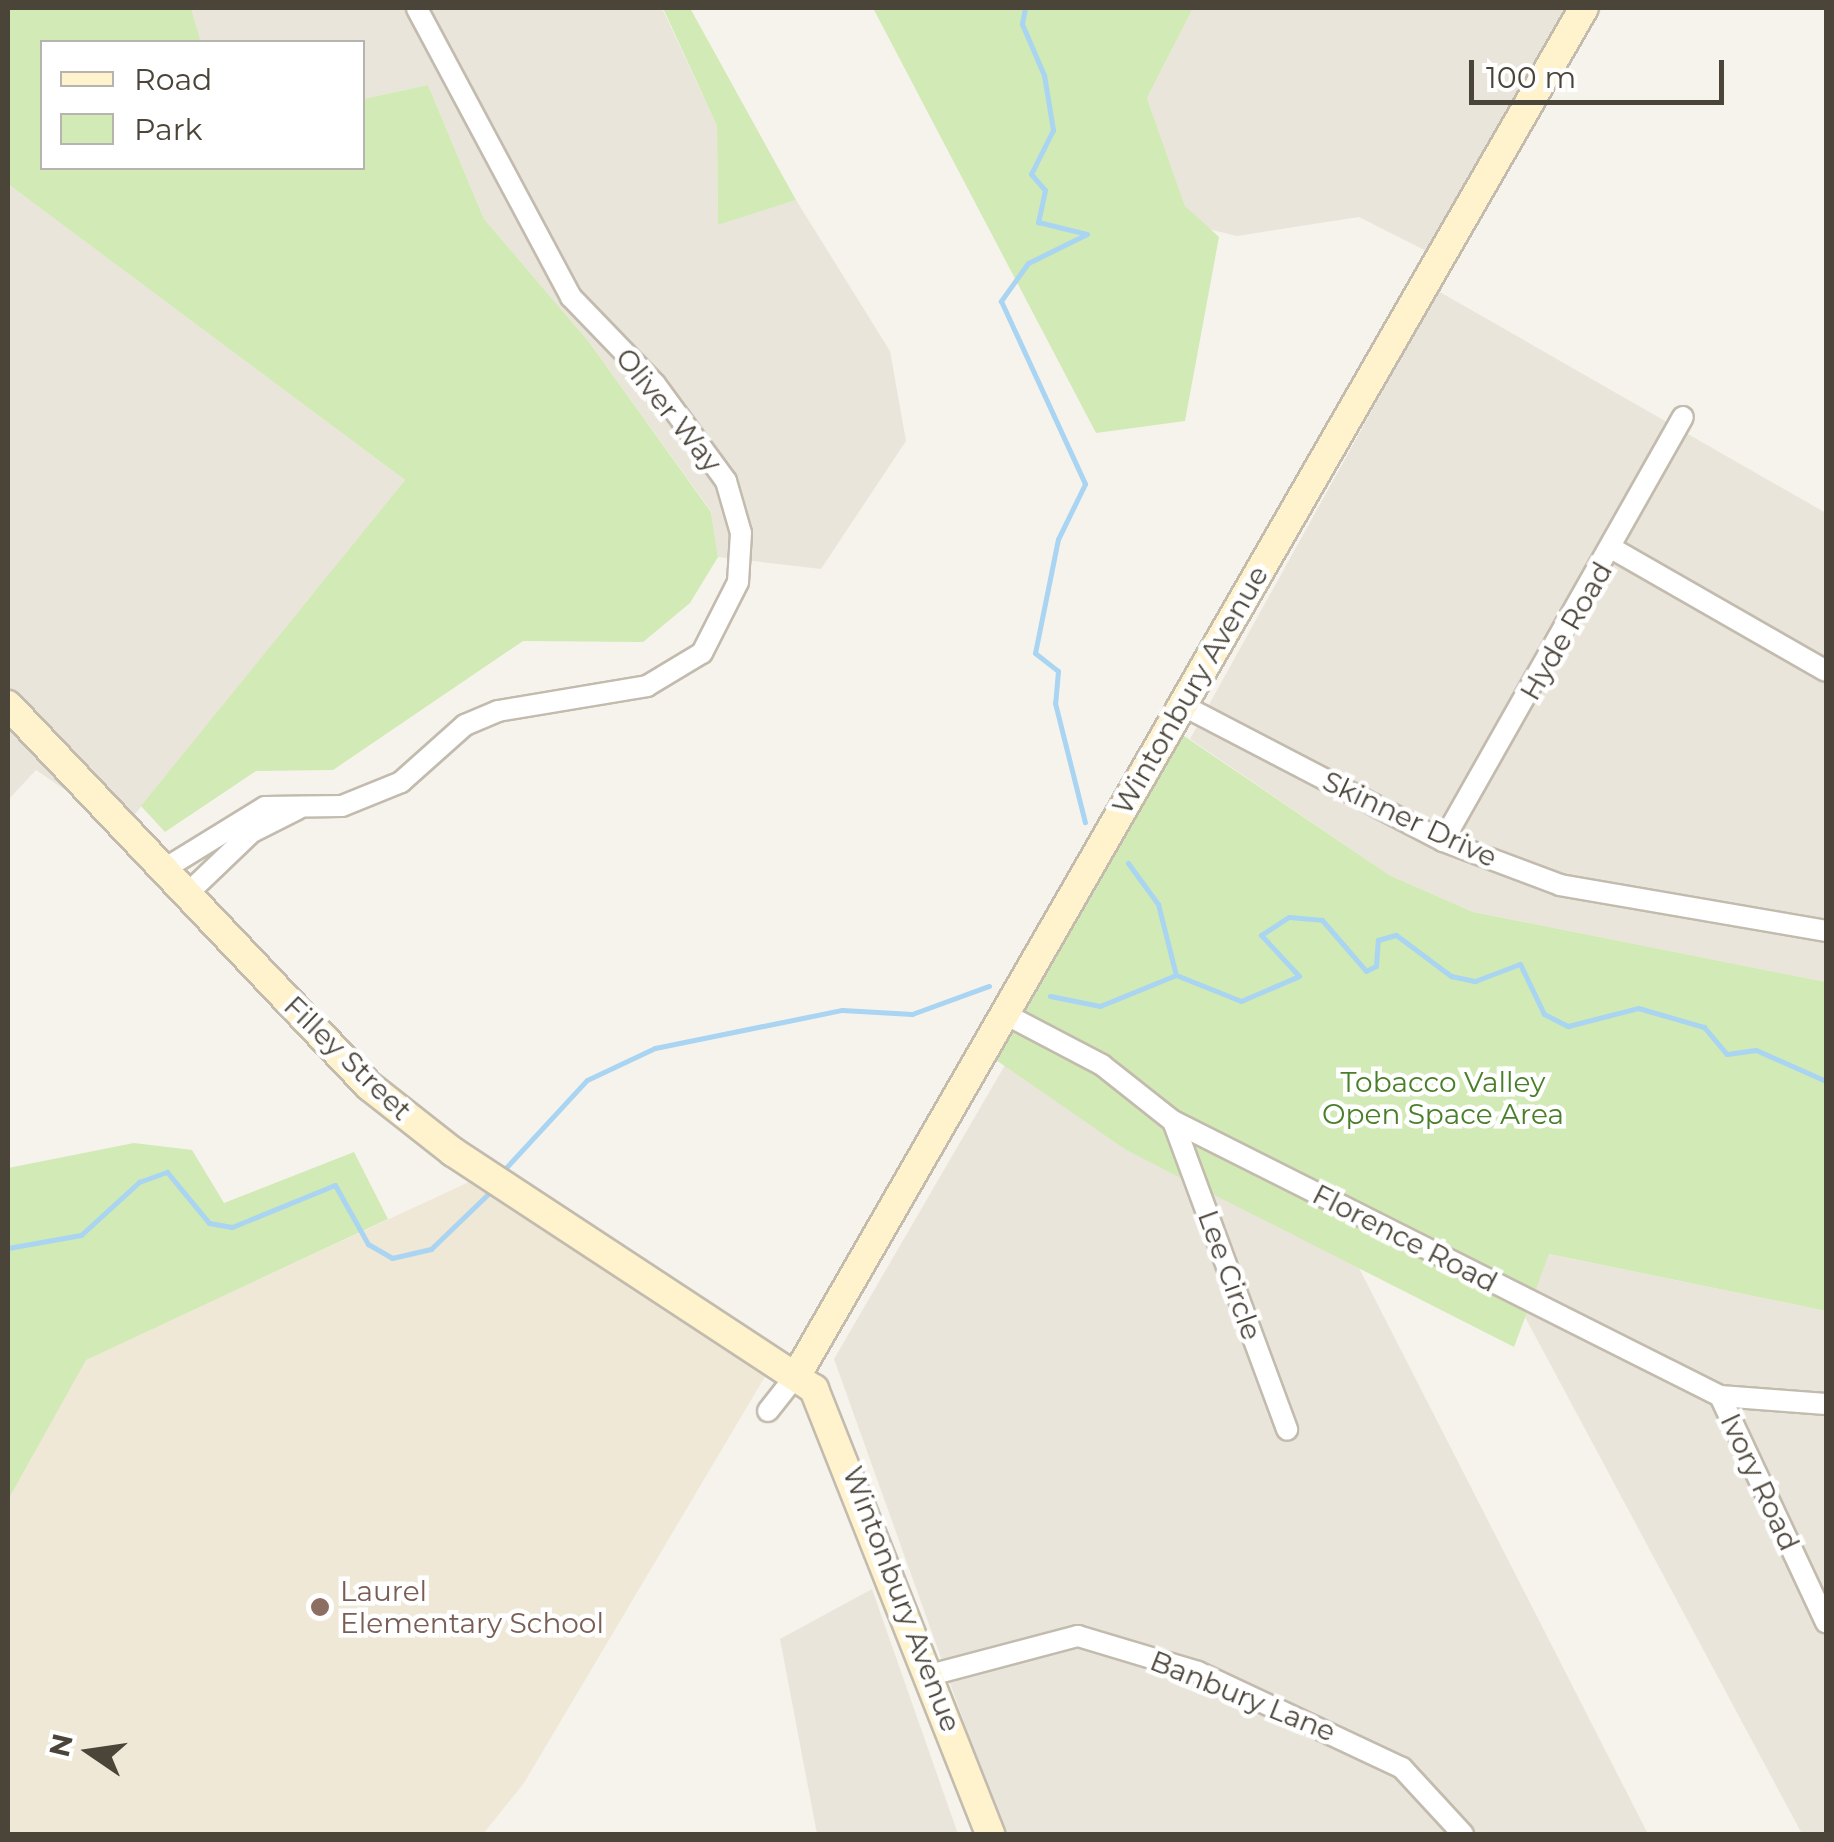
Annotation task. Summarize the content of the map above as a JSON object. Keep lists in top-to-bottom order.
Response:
{
  "streets": {
    "street": [
      "Oliver Way",
      "Hyde Road",
      "Wintonbury Avenue",
      "Skinner Drive",
      "Filley Street",
      "Florence Road",
      "Lee Circle",
      "Ivory Road",
      "Banbury Lane"
    ]
  },
  "crossings": [
    ["Oliver Way", "Filley Street"],
    ["Hyde Road", "Skinner Drive"],
    ["Wintonbury Avenue", "Skinner Drive"],
    ["Wintonbury Avenue", "Filley Street"],
    ["Wintonbury Avenue", "Florence Road"],
    ["Wintonbury Avenue", "Banbury Lane"],
    ["Florence Road", "Lee Circle"],
    ["Florence Road", "Ivory Road"]
  ],
  "parks": ["Tobacco Valley Open Space Area"],
  "places": ["Laurel Elementary School"],
  "legend": ["Road", "Park"],
  "scale_bar": "100 m",
  "north": "left"
}
